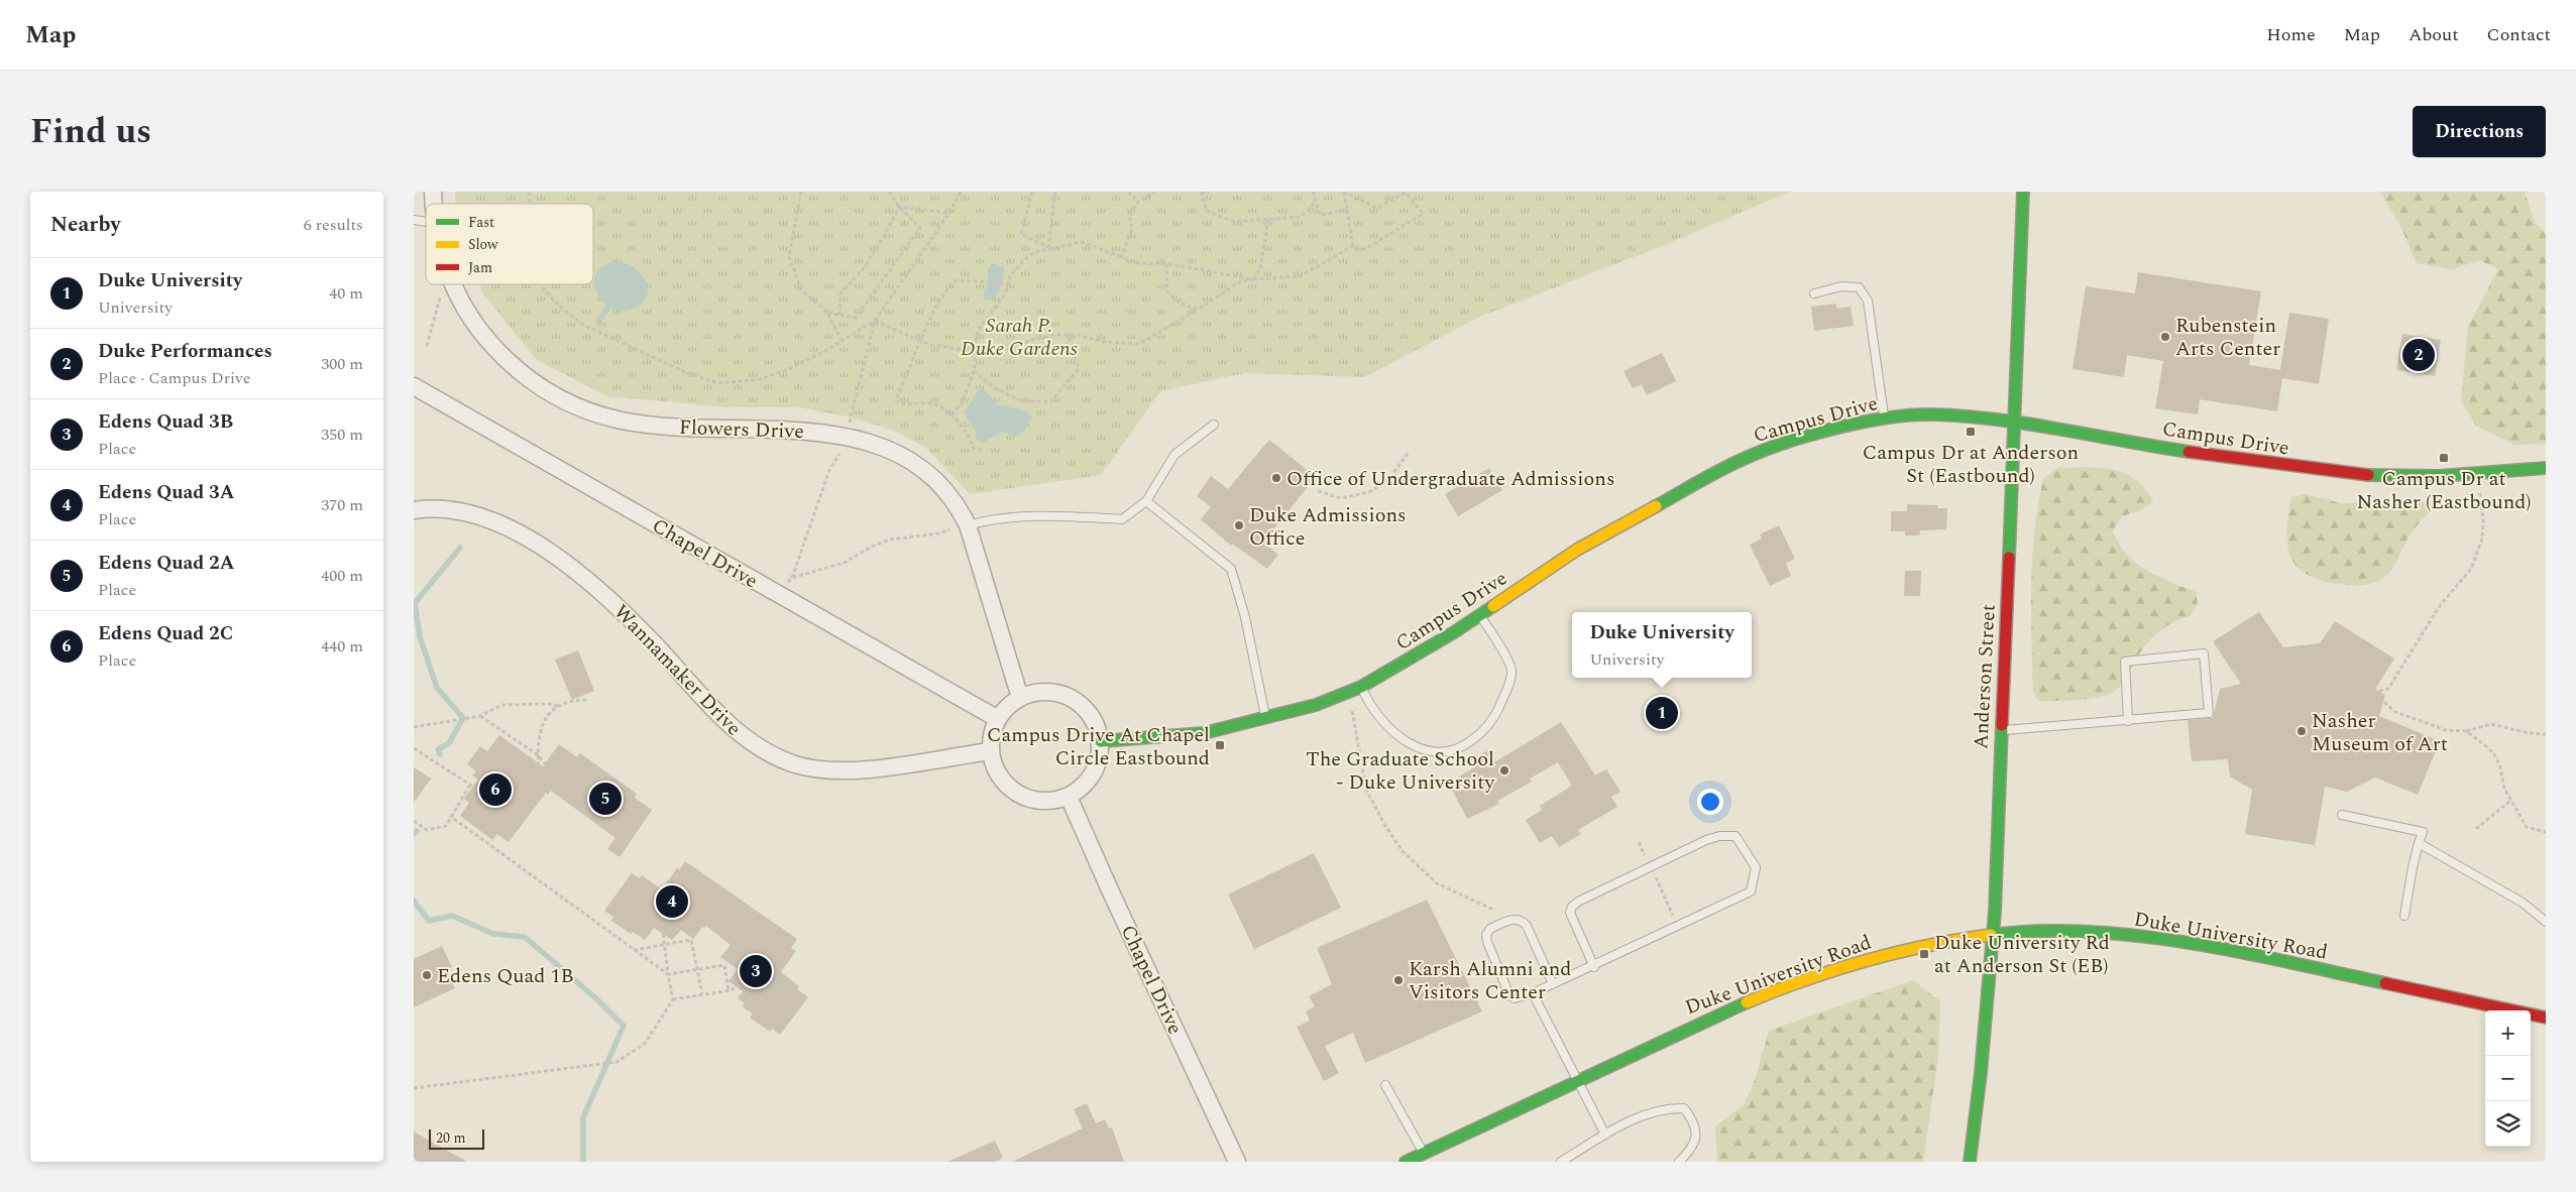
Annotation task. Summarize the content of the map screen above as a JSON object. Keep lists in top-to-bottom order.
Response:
{
  "streets": {
    "street": [
      "Campus Drive",
      "Flowers Drive",
      "Chapel Drive",
      "Wannamaker Drive",
      "Anderson Street",
      "Duke University Road"
    ]
  },
  "crossings": [
    ["Campus Drive", "Flowers Drive"],
    ["Campus Drive", "Chapel Drive"],
    ["Campus Drive", "Wannamaker Drive"],
    ["Campus Drive", "Anderson Street"],
    ["Flowers Drive", "Chapel Drive"],
    ["Flowers Drive", "Wannamaker Drive"],
    ["Chapel Drive", "Wannamaker Drive"],
    ["Anderson Street", "Duke University Road"]
  ],
  "parks": ["Sarah P. Duke Gardens"],
  "places": {
    "other": [
      "Rubenstein Arts Center",
      "Office of Undergraduate Admissions",
      "Duke Admissions Office",
      "Nasher Museum of Art",
      "The Graduate School - Duke University",
      "Edens Quad 1B",
      "Karsh Alumni and Visitors Center"
    ],
    "transit": [
      "Campus Dr at Anderson St (Eastbound)",
      "Campus Dr at Nasher (Eastbound)",
      "Campus Drive At Chapel Circle Eastbound",
      "Duke University Rd at Anderson St (EB)"
    ]
  },
  "legend": ["Fast", "Slow", "Jam"],
  "scale_bar": "20 m",
  "page": {
    "header": "Map",
    "nav": [
      "Home",
      "Map",
      "About",
      "Contact"
    ],
    "title": "Find us",
    "buttons": "Directions",
    "heading": ["Nearby", "6 results"],
    "list": [
      {
        "mark": "1",
        "name": "Duke University",
        "note": "University",
        "value": "40 m"
      },
      {
        "mark": "2",
        "name": "Duke Performances",
        "note": "Place · Campus Drive",
        "value": "300 m"
      },
      {
        "mark": "3",
        "name": "Edens Quad 3B",
        "note": "Place",
        "value": "350 m"
      },
      {
        "mark": "4",
        "name": "Edens Quad 3A",
        "note": "Place",
        "value": "370 m"
      },
      {
        "mark": "5",
        "name": "Edens Quad 2A",
        "note": "Place",
        "value": "400 m"
      },
      {
        "mark": "6",
        "name": "Edens Quad 2C",
        "note": "Place",
        "value": "440 m"
      }
    ],
    "pins": [
      "2",
      "1",
      "6",
      "5",
      "4",
      "3"
    ],
    "popup": ["Duke University", "University"],
    "map_buttons": ["+", "−"],
    "scale": "20 m"
  }
}
